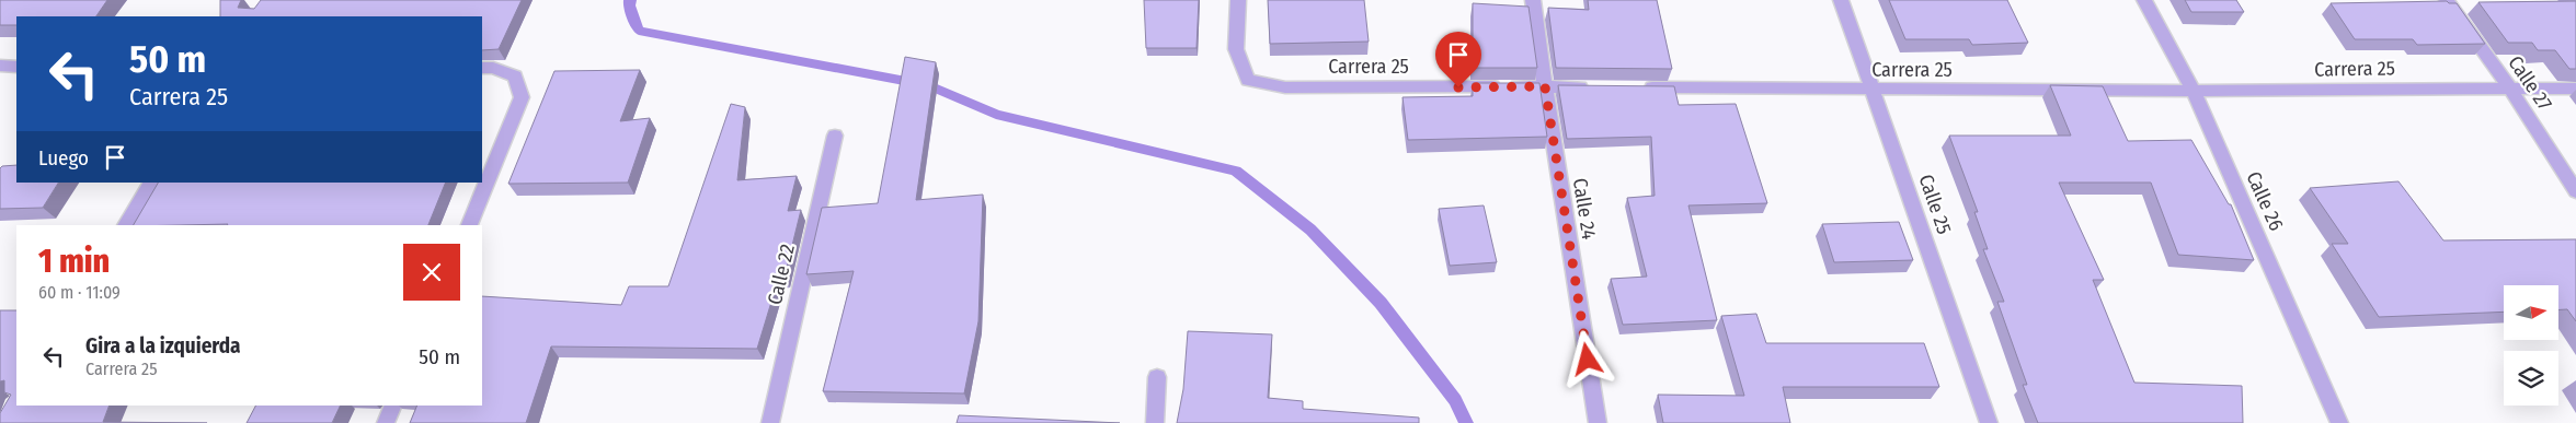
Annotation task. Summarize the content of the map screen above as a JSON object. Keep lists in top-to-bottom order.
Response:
{
  "streets": {
    "street": [
      "Carrera 25",
      "Calle 27",
      "Calle 26",
      "Calle 25",
      "Calle 24",
      "Calle 22"
    ]
  },
  "crossings": [
    ["Carrera 25", "Calle 27"],
    ["Carrera 25", "Calle 26"],
    ["Carrera 25", "Calle 25"],
    ["Carrera 25", "Calle 24"]
  ],
  "north": "right",
  "page": {
    "turn": ["50 m", "Carrera 25"],
    "then": "Luego",
    "heading": ["1 min", "60 m · 11:09"],
    "list": [
      {
        "name": "Gira a la izquierda",
        "note": "Carrera 25",
        "value": "50 m"
      }
    ]
  }
}
